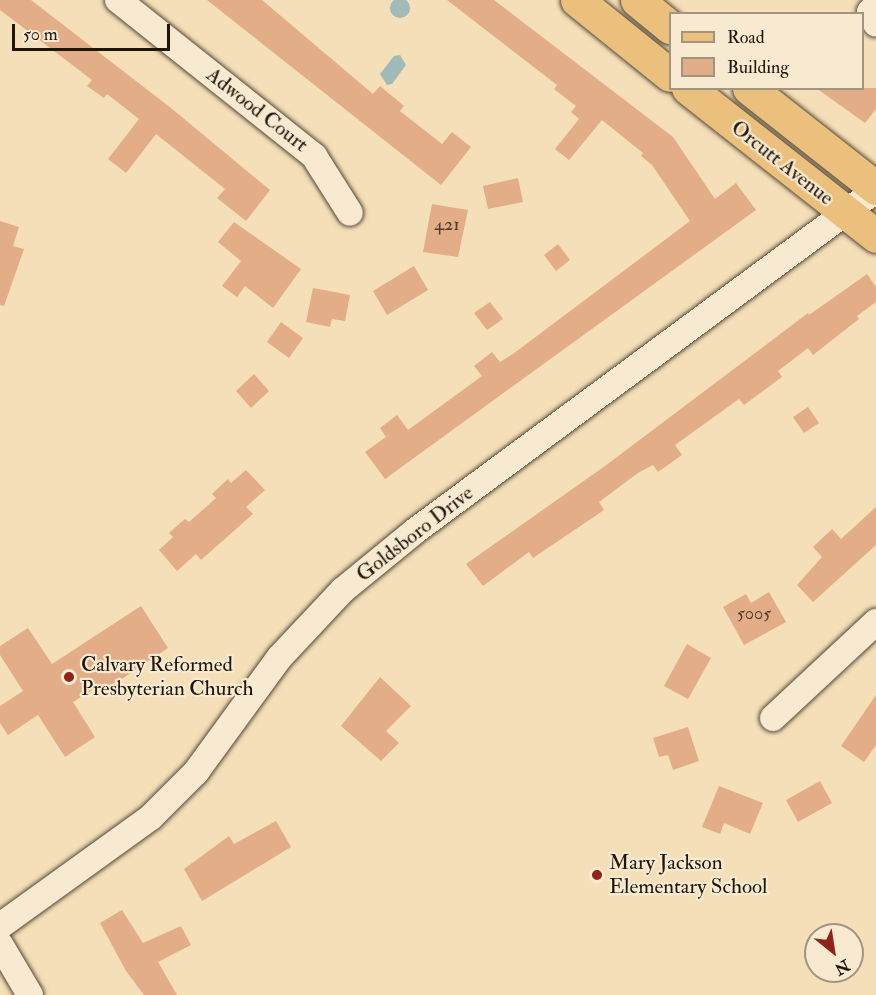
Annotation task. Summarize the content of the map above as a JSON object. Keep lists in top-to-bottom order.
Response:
{
  "streets": {
    "main road": ["Orcutt Avenue"],
    "street": ["Adwood Court", "Goldsboro Drive"]
  },
  "crossings": [
    ["Orcutt Avenue", "Goldsboro Drive"]
  ],
  "places": ["Calvary Reformed Presbyterian Church", "Mary Jackson Elementary School"],
  "house_numbers": ["421", "5005"],
  "legend": ["Road", "Building"],
  "scale_bar": "50 m",
  "north": "bottom right"
}
